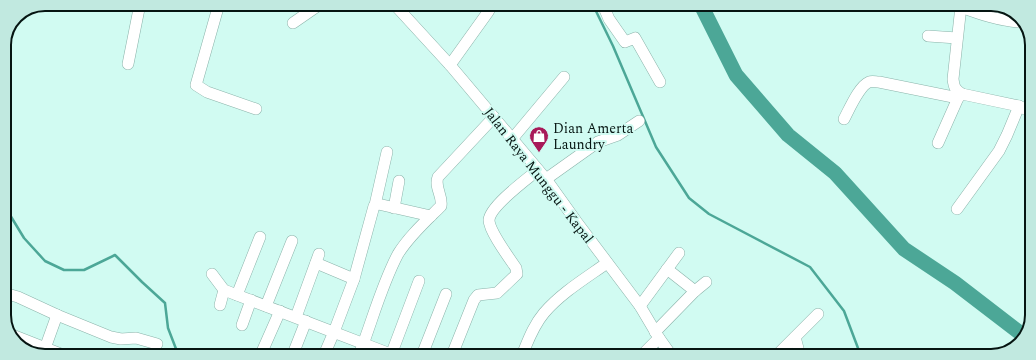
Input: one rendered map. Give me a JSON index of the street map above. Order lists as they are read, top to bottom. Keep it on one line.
{"streets":{"street":["Jalan Raya Munggu - Kapal"]},"places":{"shop":["Dian Amerta Laundry"]}}
